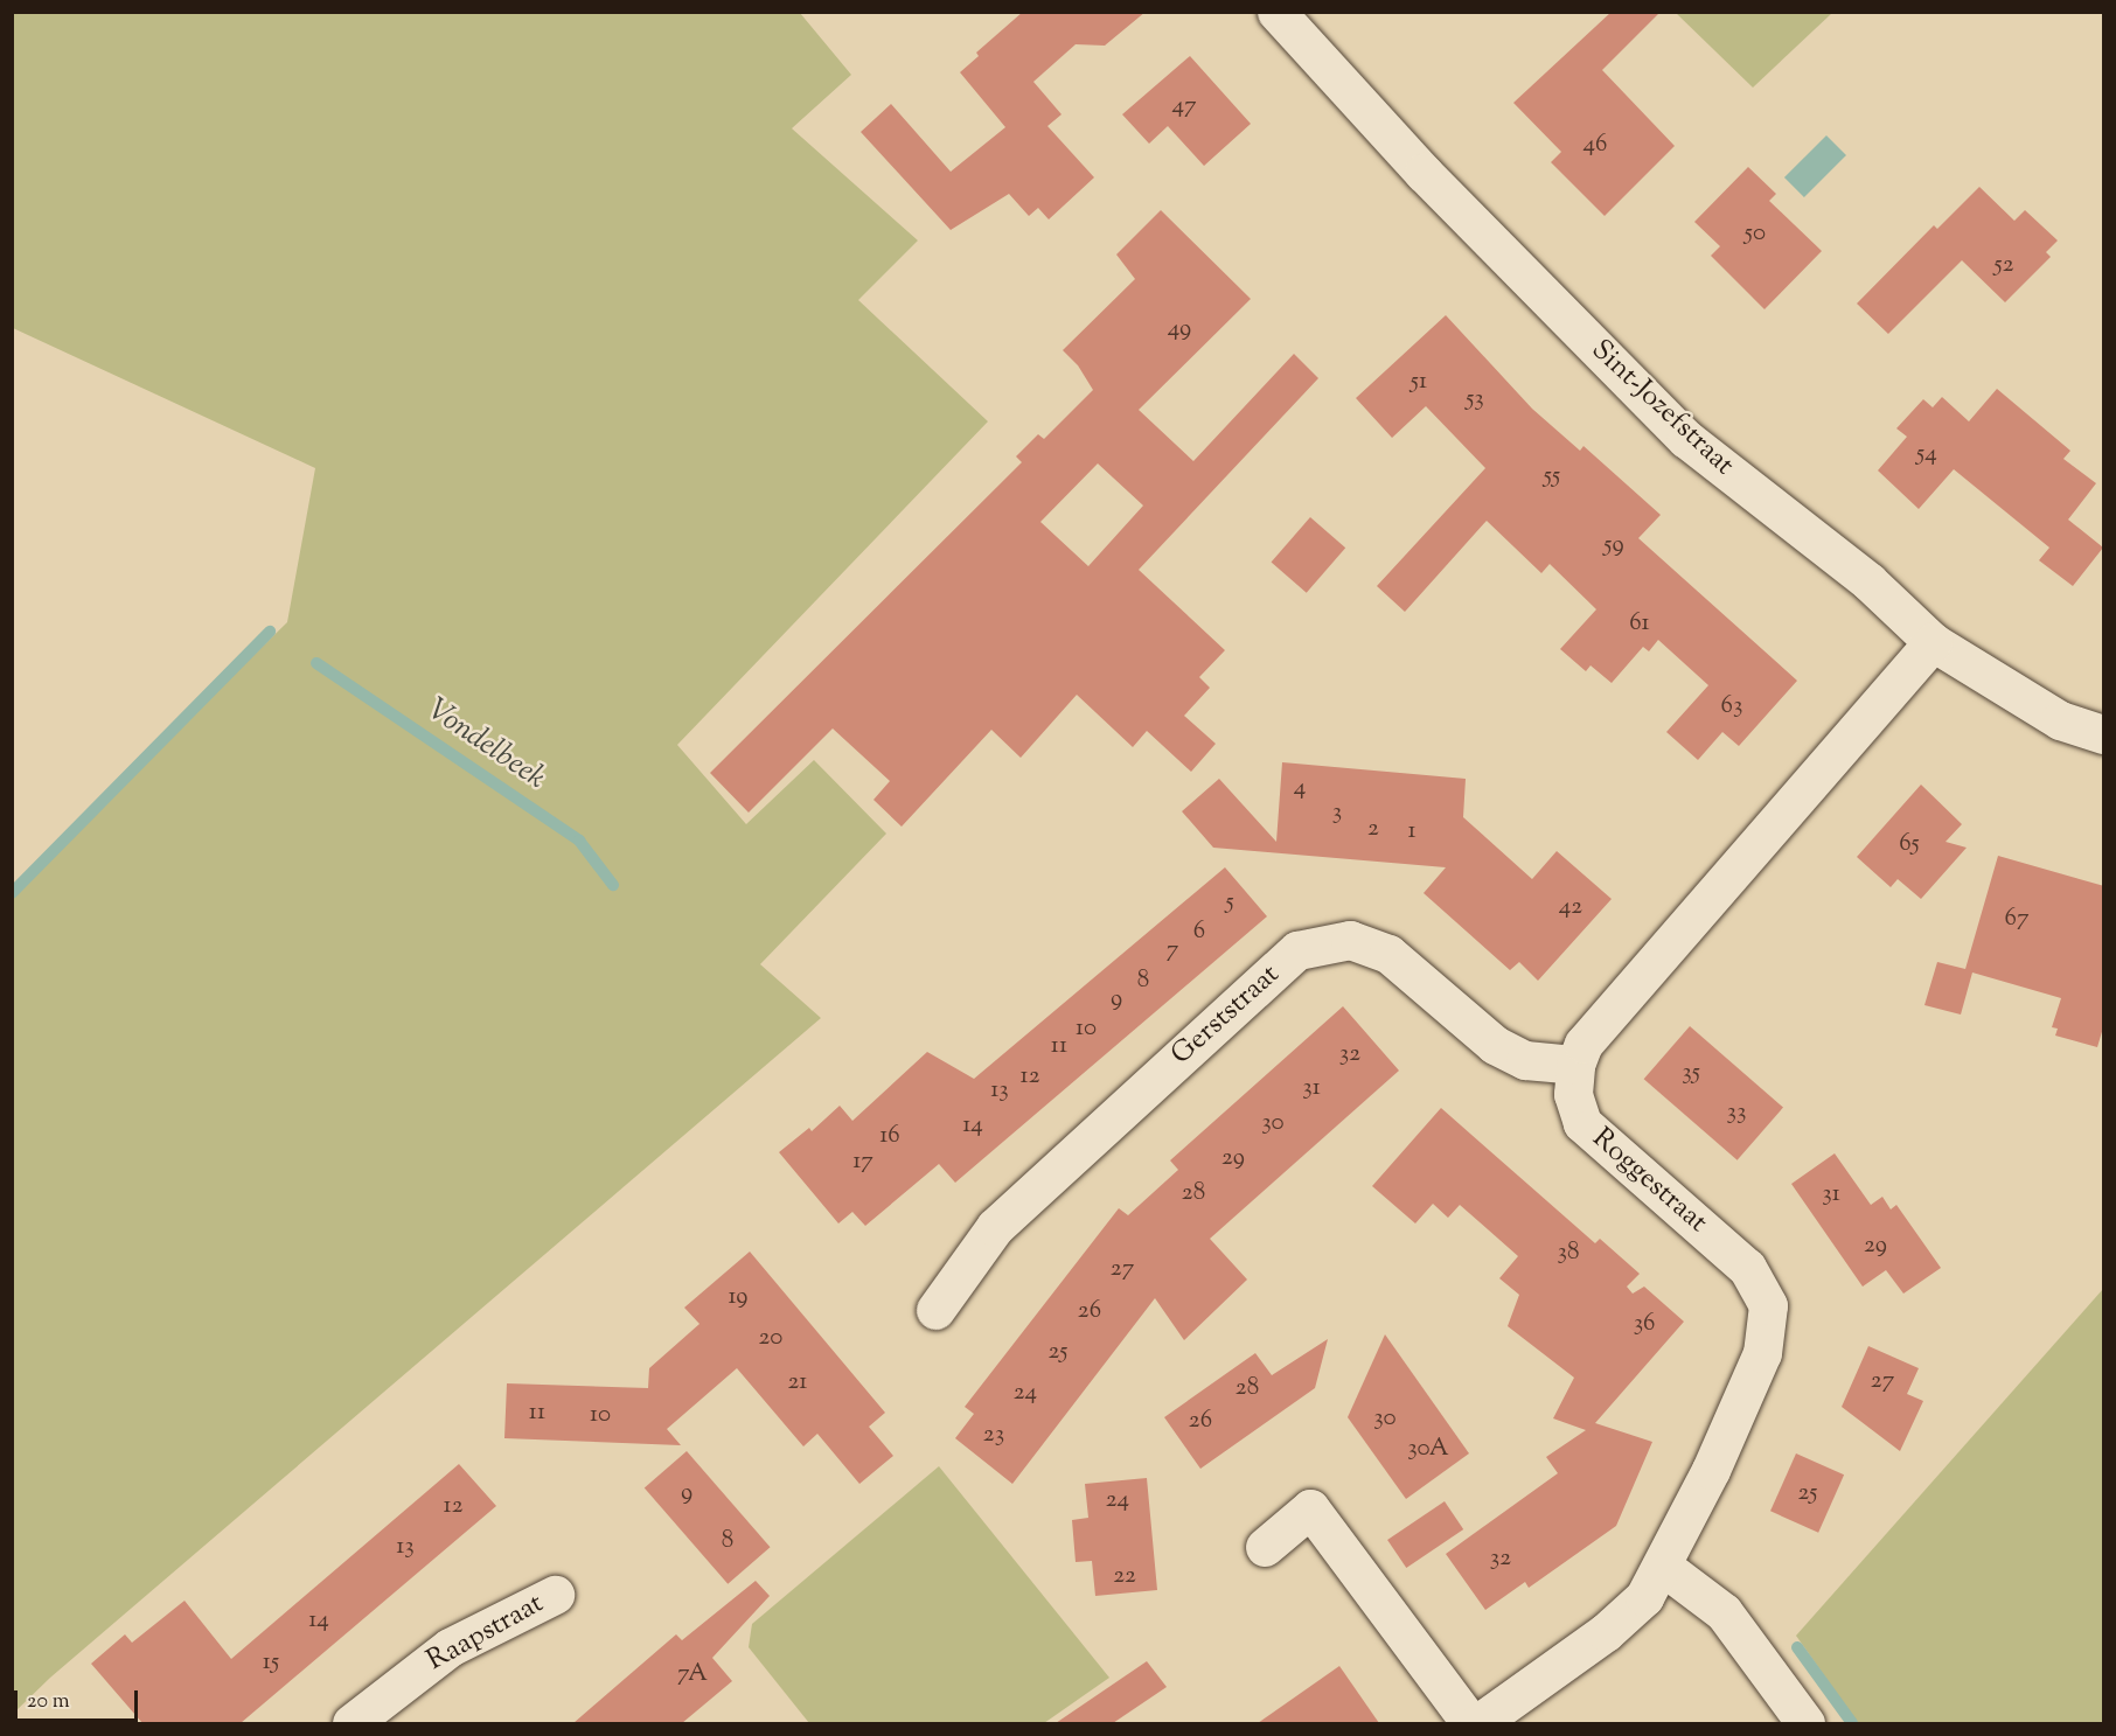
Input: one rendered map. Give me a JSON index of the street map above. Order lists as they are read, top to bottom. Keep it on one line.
{"streets":{"street":["Sint-Jozefstraat","Gerststraat","Roggestraat","Raapstraat"]},"crossings":[["Sint-Jozefstraat","Roggestraat"],["Gerststraat","Roggestraat"]],"water":["Vondelbeek"],"house_numbers":["47","46","50","52","49","51","53","54","55","59","61","63","4","3","2","1","65","5","42","67","6","7","8","9","10","11","32","35","12","31","13","33","30","14","16","29","17","28","31","29","38","27","19","26","36","20","25","27","21","28","24","11","10","30","26","23","30A","9","25","24","12","8","13","32","22","14","15","7A"],"scale_bar":"20 m"}
